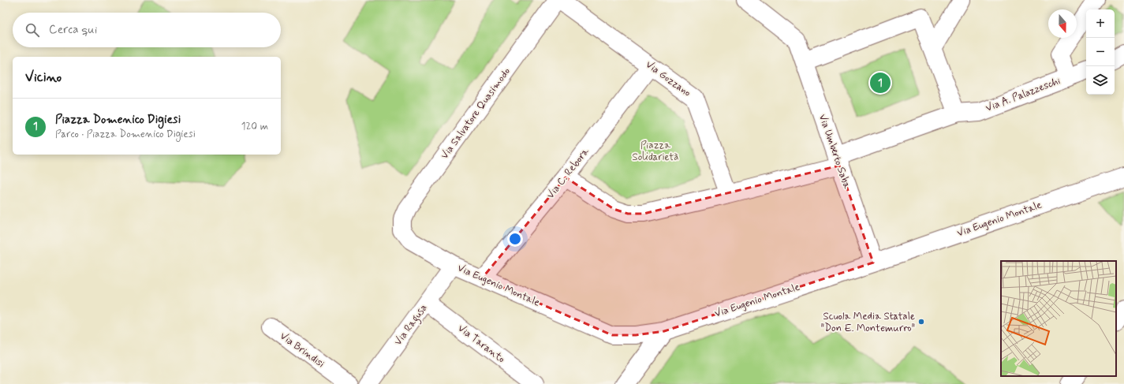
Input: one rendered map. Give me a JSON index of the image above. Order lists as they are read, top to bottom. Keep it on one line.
{"streets":{"street":["Via Gozzano","Via A. Palazzeschi","Via Salvatore Quasimodo","Via Umberto Saba","Via C. Rebora","Via Eugenio Montale","Via Ragusa","Via Taranto","Via Brindisi"]},"crossings":[["Via Gozzano","Via Salvatore Quasimodo"],["Via Gozzano","Via C. Rebora"],["Via A. Palazzeschi","Via Umberto Saba"],["Via Salvatore Quasimodo","Via Eugenio Montale"],["Via Umberto Saba","Via Eugenio Montale"],["Via C. Rebora","Via Eugenio Montale"],["Via Eugenio Montale","Via Ragusa"],["Via Ragusa","Via Taranto"]],"parks":["Piazza Solidarietà"],"places":["Scuola Media Statale \"Don E. Montemurro\""],"north":"bottom","page":{"map_buttons":["+","−"],"search":"Cerca qui","heading":"Vicino","pins":"1","list":[{"mark":"1","name":"Piazza Domenico Digiesi","note":"Parco · Piazza Domenico Digiesi","value":"120 m"}]}}
